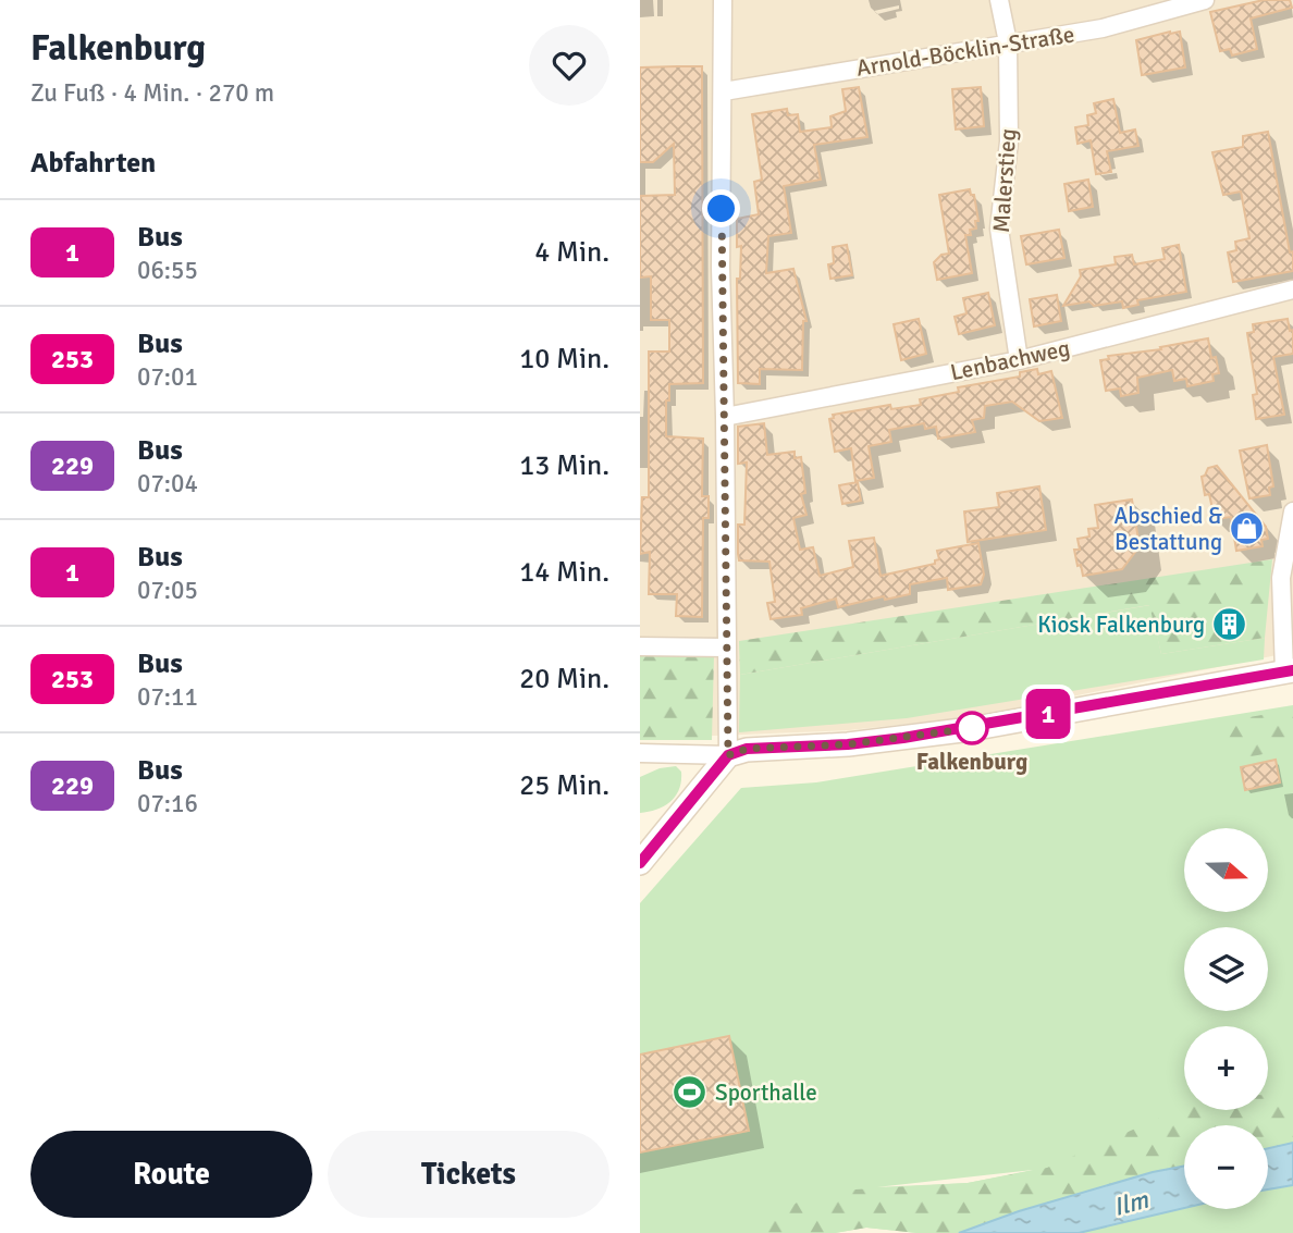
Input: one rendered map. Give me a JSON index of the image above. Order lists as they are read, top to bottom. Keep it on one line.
{"streets":{"street":["Arnold-Böcklin-Straße","Malerstieg","Lenbachweg"]},"crossings":[["Arnold-Böcklin-Straße","Malerstieg"],["Malerstieg","Lenbachweg"]],"water":["Ilm"],"places":{"shop":["Abschied & Bestattung"],"building":["Kiosk Falkenburg"],"other":["Falkenburg"],"sports":["Sporthalle"]},"lines":["bus line 1"],"north":"right","page":{"heading":[["Falkenburg","Zu Fuß · 4 Min. · 270 m"],"Abfahrten"],"on_map":"1","list":[{"mark":"1","name":"Bus","note":"06:55","value":"4 Min."},{"mark":"253","name":"Bus","note":"07:01","value":"10 Min."},{"mark":"229","name":"Bus","note":"07:04","value":"13 Min."},{"mark":"1","name":"Bus","note":"07:05","value":"14 Min."},{"mark":"253","name":"Bus","note":"07:11","value":"20 Min."},{"mark":"229","name":"Bus","note":"07:16","value":"25 Min."}],"map_buttons":["+","−"],"buttons":["Route","Tickets"]}}
